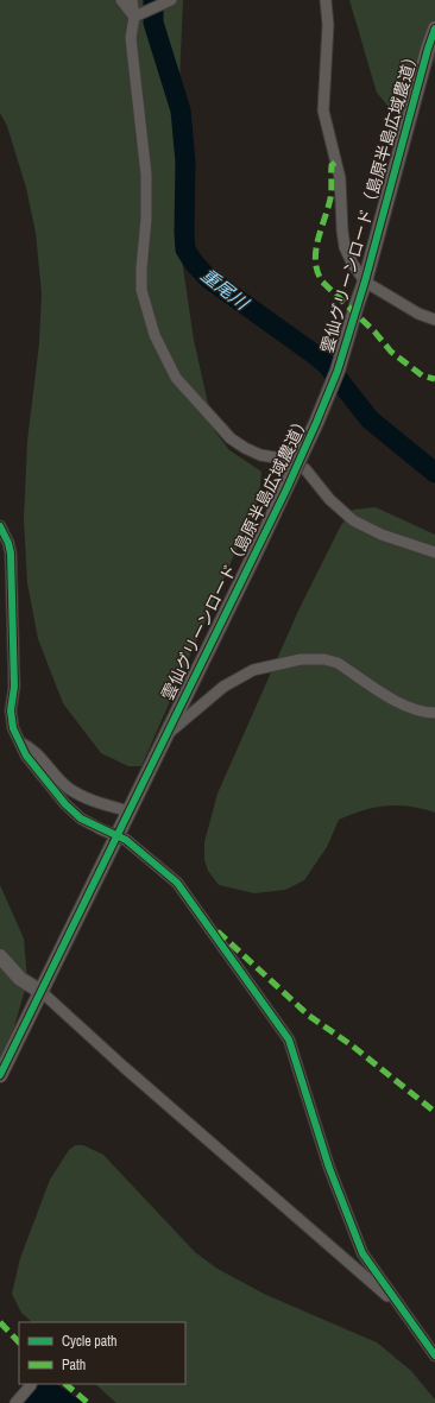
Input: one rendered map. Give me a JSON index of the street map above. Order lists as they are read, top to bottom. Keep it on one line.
{"streets":{"street":["雲仙グリーンロード（島原半島広域農道）"]},"water":["重尾川"],"legend":["Cycle path","Path"]}
